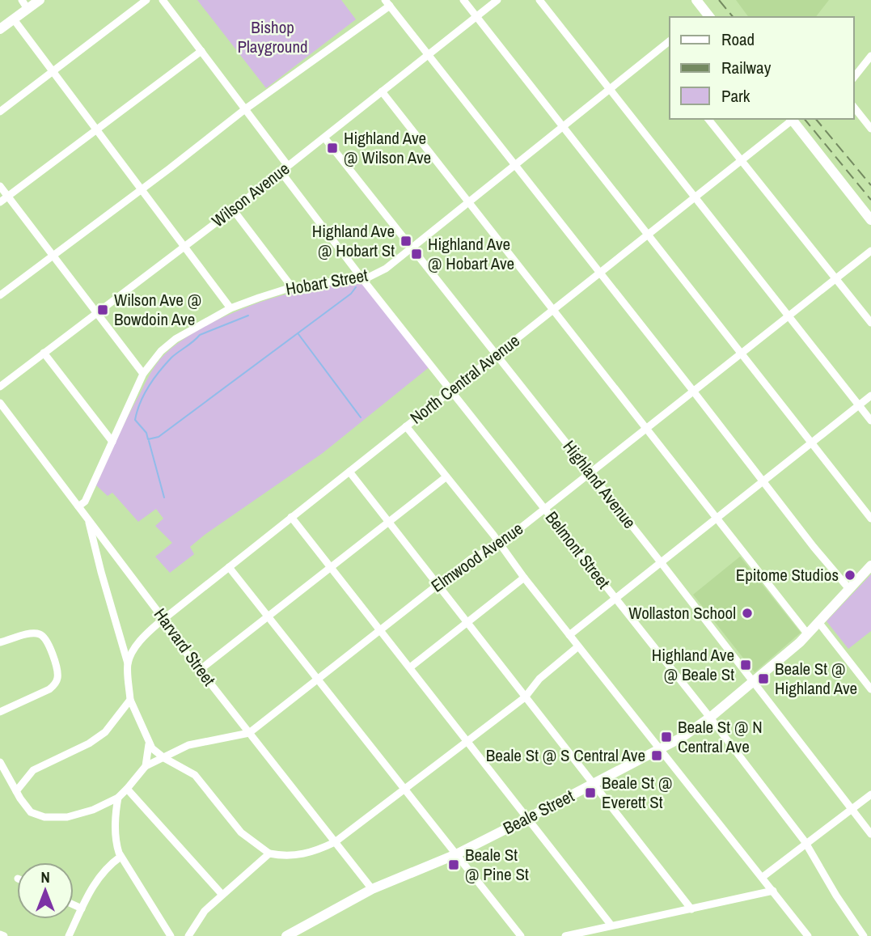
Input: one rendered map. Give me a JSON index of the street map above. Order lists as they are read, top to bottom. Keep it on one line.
{"streets":{"main road":["Beale Street"],"street":["Wilson Avenue","Hobart Street","North Central Avenue","Highland Avenue","Belmont Street","Elmwood Avenue","Harvard Street"]},"crossings":[["Wilson Avenue","Highland Avenue"],["Wilson Avenue","Belmont Street"],["Hobart Street","Highland Avenue"],["Hobart Street","Belmont Street"],["Hobart Street","Harvard Street"],["North Central Avenue","Highland Avenue"],["North Central Avenue","Belmont Street"],["North Central Avenue","Elmwood Avenue"],["North Central Avenue","Beale Street"],["Highland Avenue","Elmwood Avenue"],["Highland Avenue","Beale Street"],["Belmont Street","Elmwood Avenue"],["Belmont Street","Beale Street"],["Elmwood Avenue","Harvard Street"],["Harvard Street","Beale Street"]],"parks":["Bishop Playground"],"places":{"transit":["Highland Ave @ Wilson Ave","Highland Ave @ Hobart St","Highland Ave @ Hobart Ave","Wilson Ave @ Bowdoin Ave","Highland Ave @ Beale St","Beale St @ Highland Ave","Beale St @ N Central Ave","Beale St @ S Central Ave","Beale St @ Everett St","Beale St @ Pine St"],"other":["Epitome Studios","Wollaston School"]},"legend":["Road","Railway","Park"],"north":"top"}
